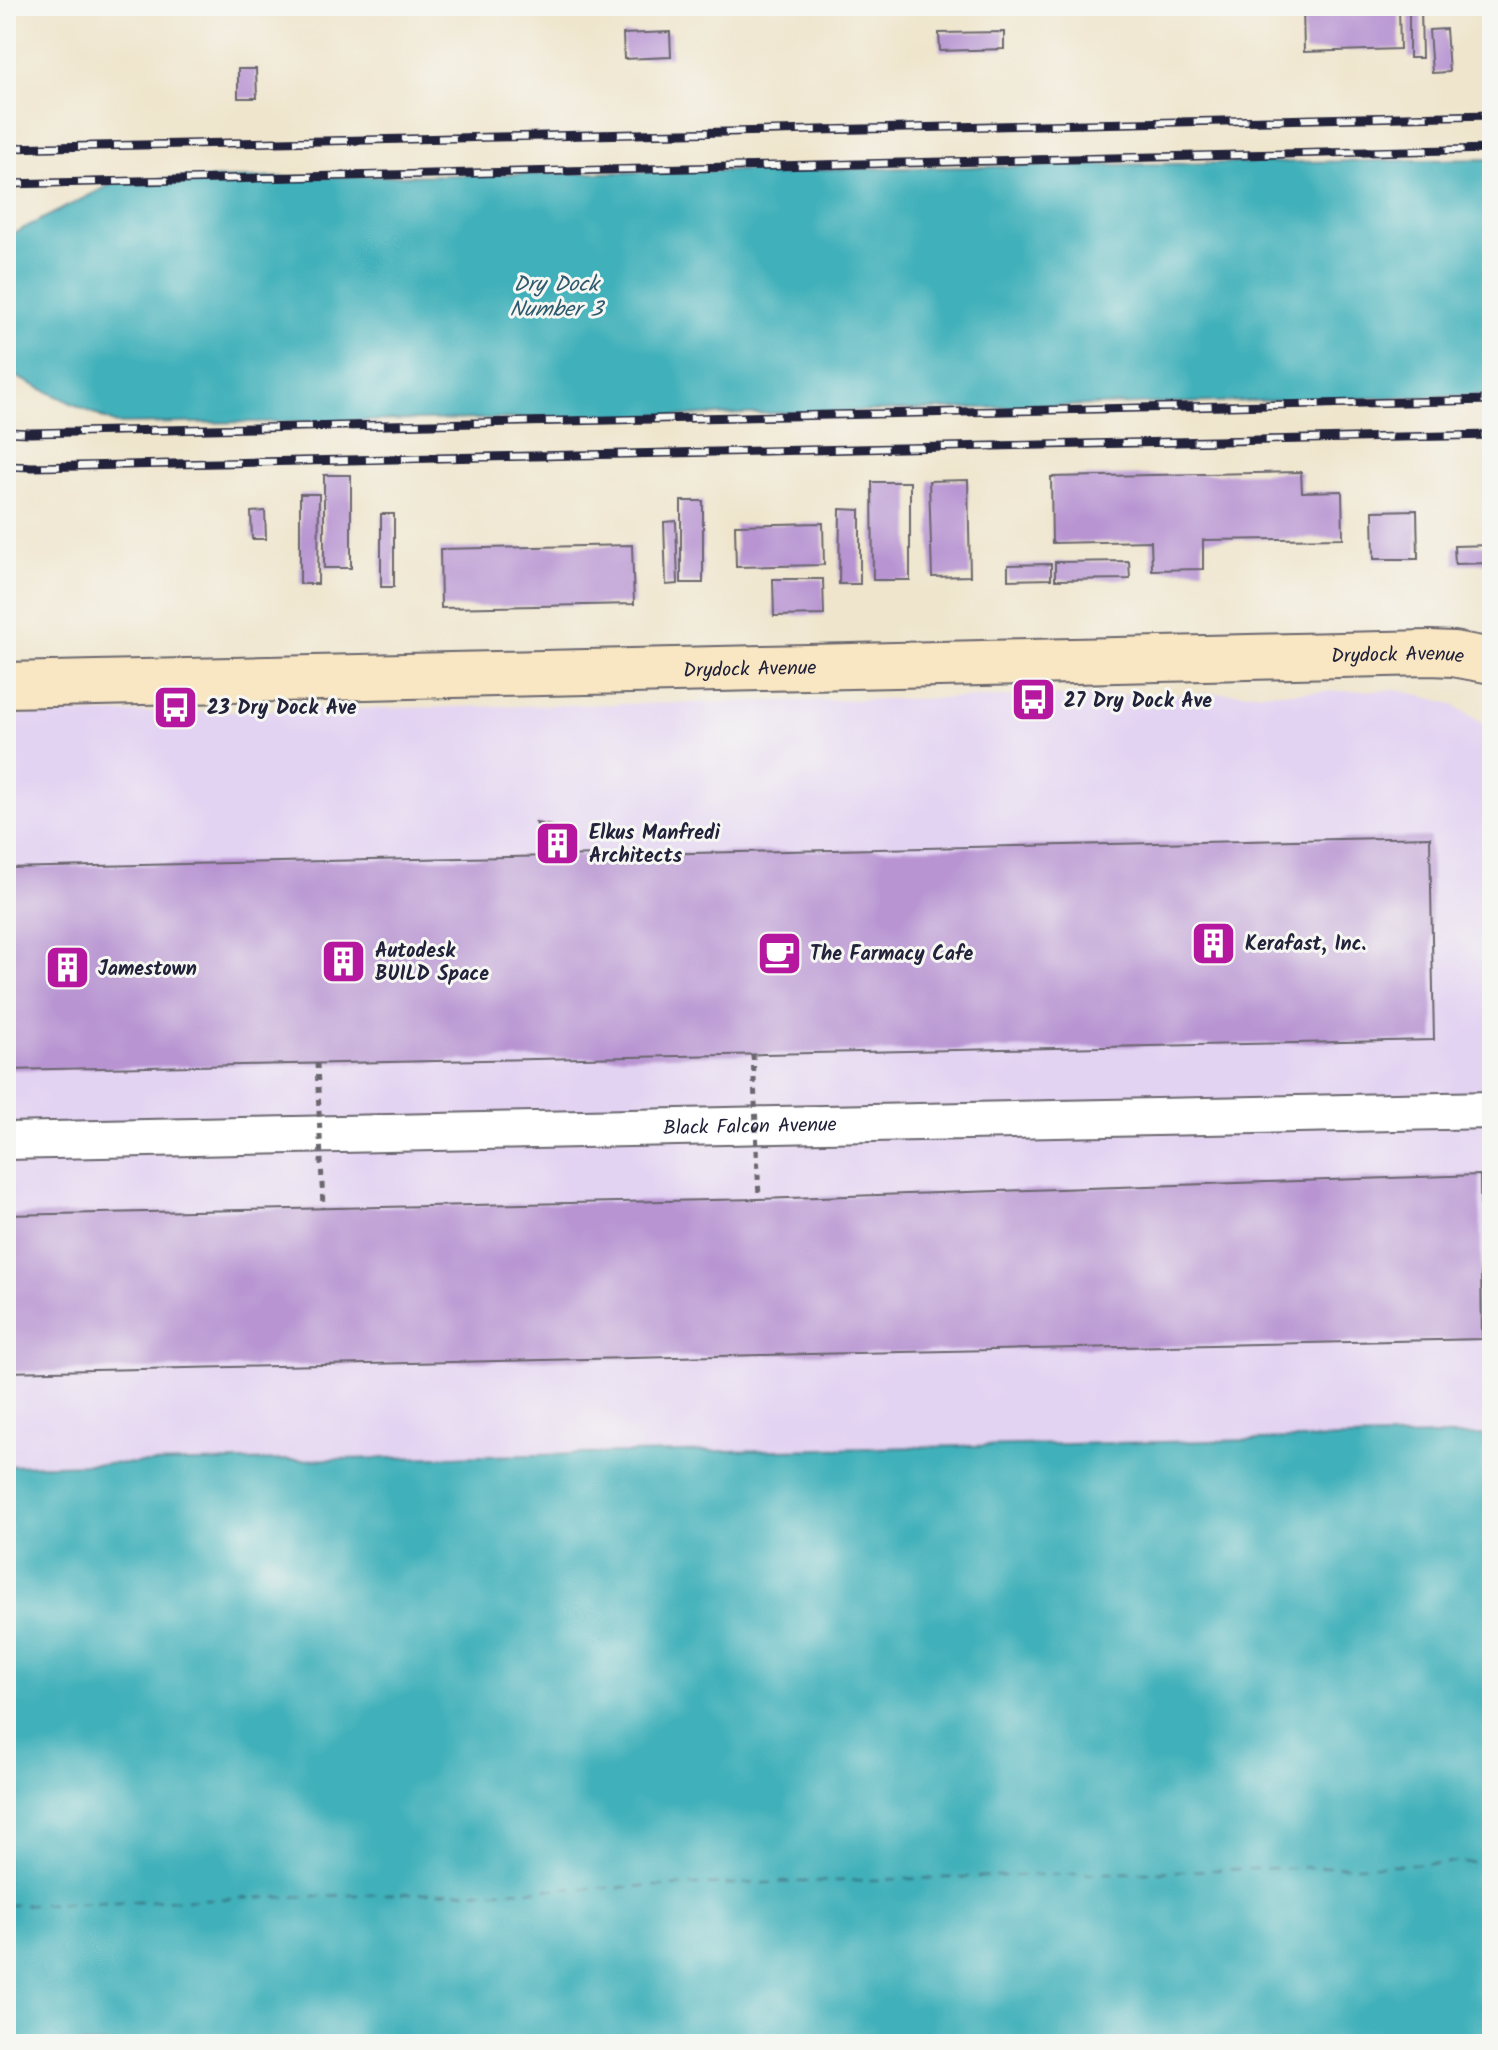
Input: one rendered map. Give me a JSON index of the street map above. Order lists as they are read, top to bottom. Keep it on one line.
{"streets":{"street":["Drydock Avenue","Black Falcon Avenue"]},"water":["Dry Dock Number 3"],"places":{"bus stop":["27 Dry Dock Ave","23 Dry Dock Ave"],"building":["Elkus Manfredi Architects","Kerafast, Inc.","Autodesk BUILD Space","Jamestown"],"cafe":["The Farmacy Cafe"]}}
